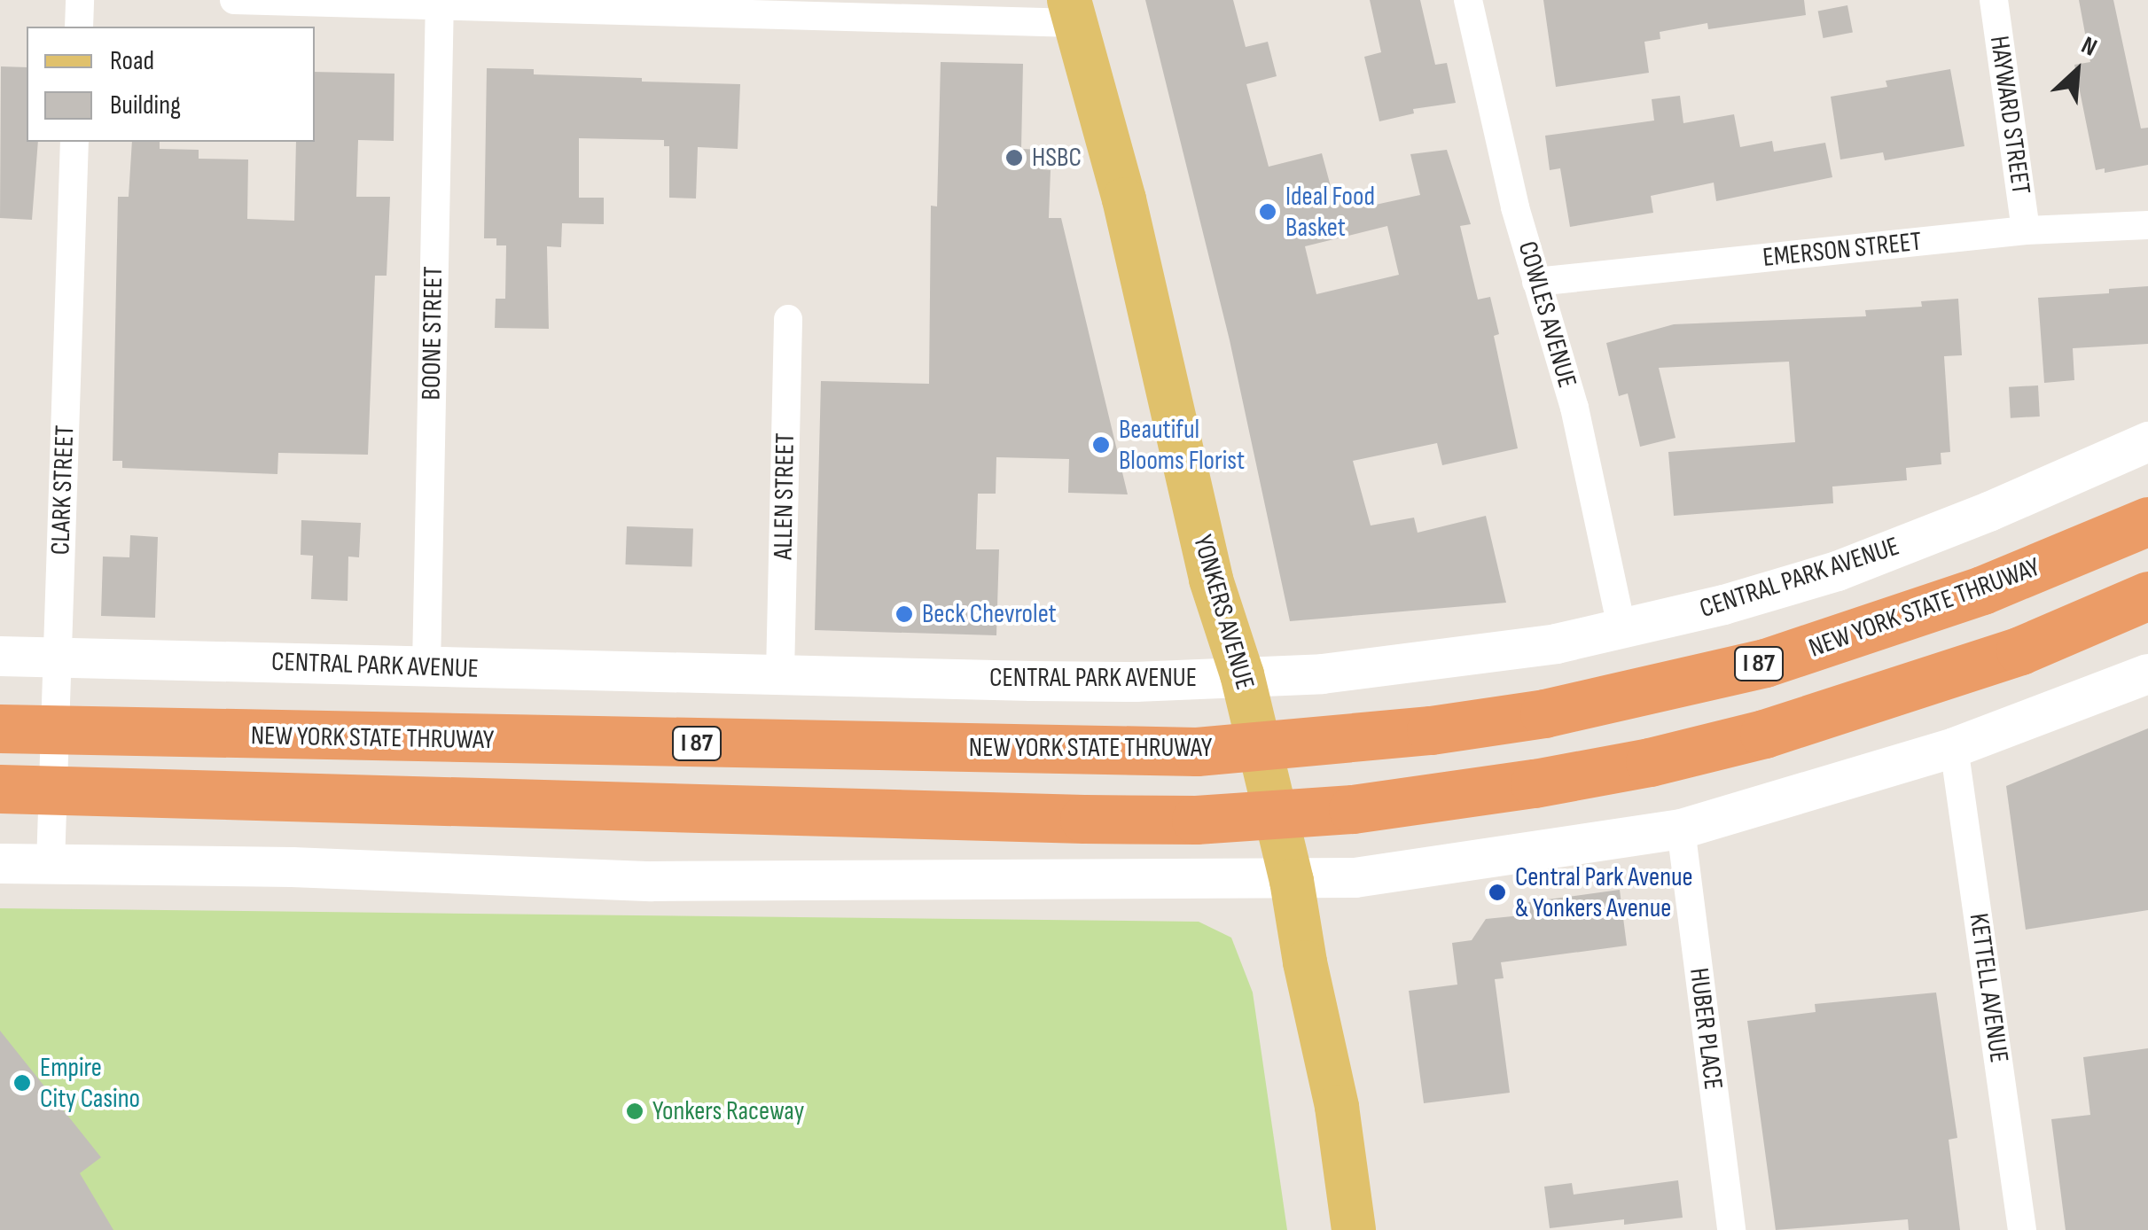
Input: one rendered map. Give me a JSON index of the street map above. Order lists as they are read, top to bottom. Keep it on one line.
{"streets":{"highway":["NEW YORK STATE THRUWAY","I 87"],"main road":["CENTRAL PARK AVENUE","YONKERS AVENUE"],"street":["HAYWARD STREET","EMERSON STREET","COWLES AVENUE","BOONE STREET","CLARK STREET","ALLEN STREET","KETTELL AVENUE","HUBER PLACE"]},"crossings":[["HAYWARD STREET","EMERSON STREET"],["EMERSON STREET","COWLES AVENUE"],["COWLES AVENUE","CENTRAL PARK AVENUE"],["BOONE STREET","CENTRAL PARK AVENUE"],["CLARK STREET","CENTRAL PARK AVENUE"],["ALLEN STREET","CENTRAL PARK AVENUE"],["CENTRAL PARK AVENUE","YONKERS AVENUE"]],"places":["HSBC","Ideal Food Basket","Beautiful Blooms Florist","Beck Chevrolet","Central Park Avenue & Yonkers Avenue","Empire City Casino","Yonkers Raceway"],"legend":["Road","Building"],"north":"top right"}
